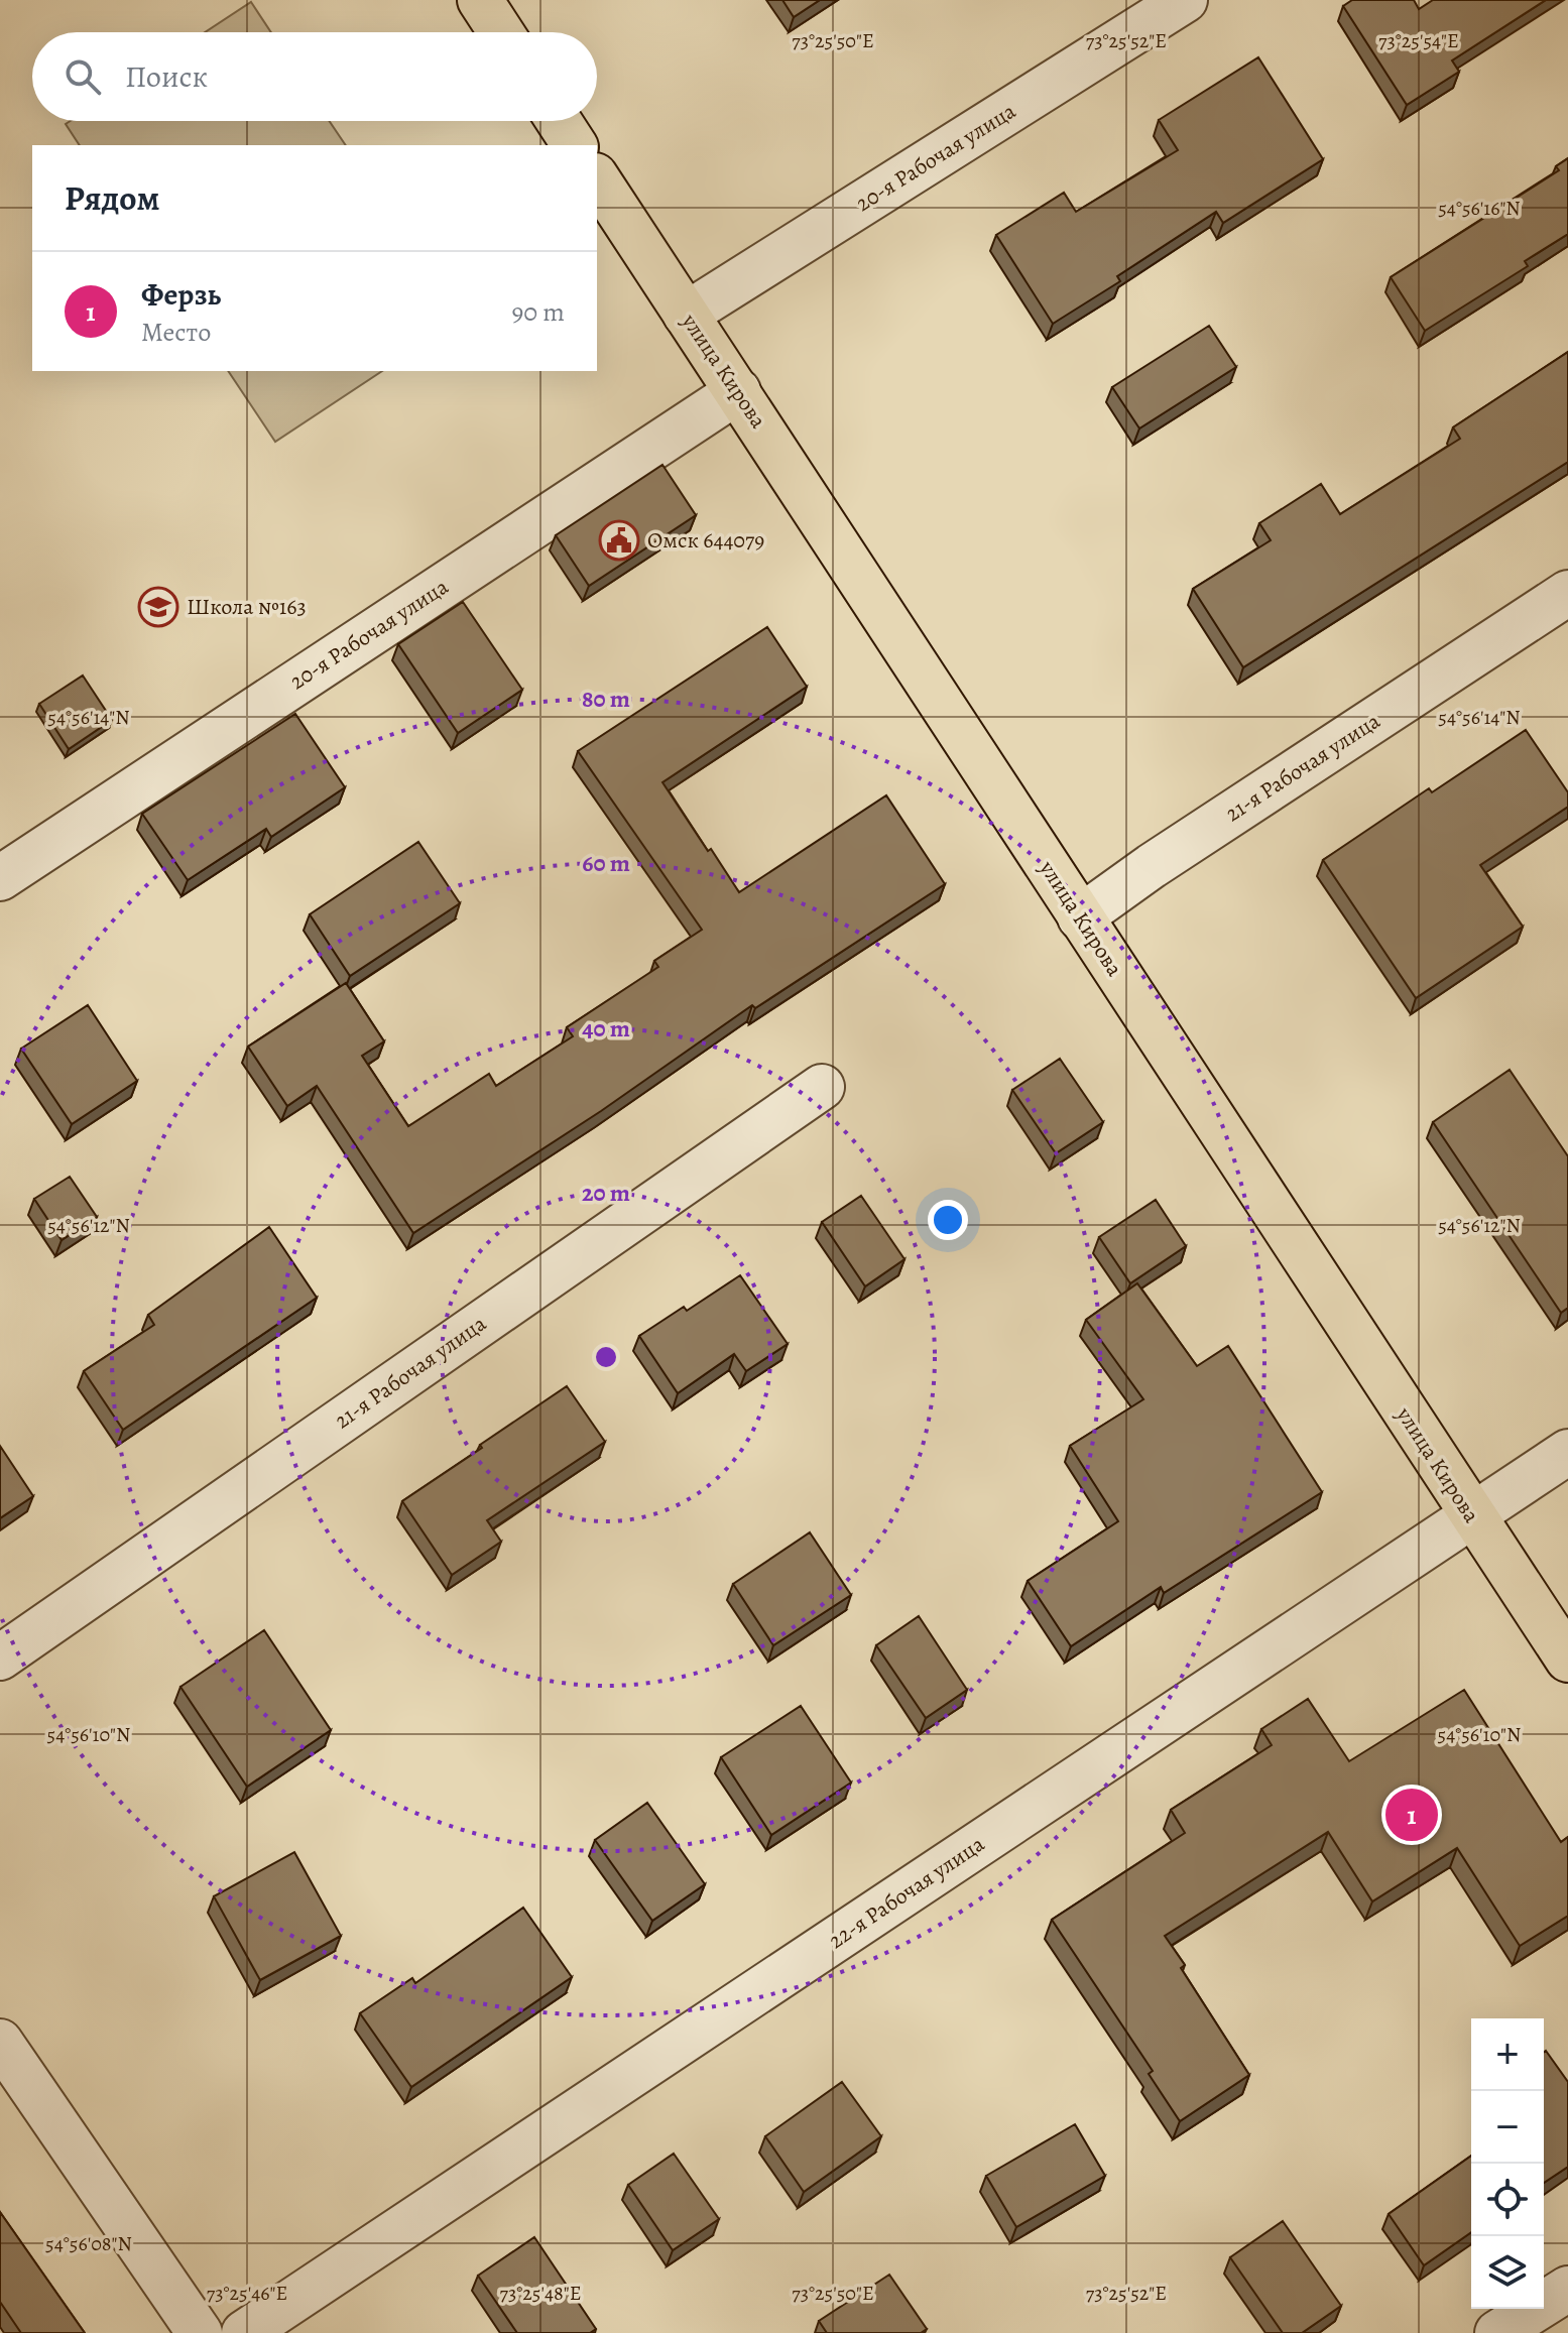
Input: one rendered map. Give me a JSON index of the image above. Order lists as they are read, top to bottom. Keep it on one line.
{"streets":{"main road":["улица Кирова"],"street":["20-я Рабочая улица","21-я Рабочая улица","22-я Рабочая улица"]},"crossings":[["20-я Рабочая улица","улица Кирова"],["улица Кирова","21-я Рабочая улица"],["улица Кирова","22-я Рабочая улица"]],"places":{"public building":["Омск 644079"],"school or university":["Школа №163"]},"page":{"search":"Поиск","heading":"Рядом","list":[{"mark":"1","name":"Ферзь","note":"Место","value":"90 m"}],"pins":"1","map_buttons":["+","−"]},"coordinates":["73°25'50\"E","73°25'52\"E","73°25'54\"E","54°56'16\"N","54°56'14\"N","54°56'12\"N","54°56'10\"N","54°56'08\"N","73°25'46\"E","73°25'48\"E"],"rings":["80 m","60 m","40 m","20 m"]}
